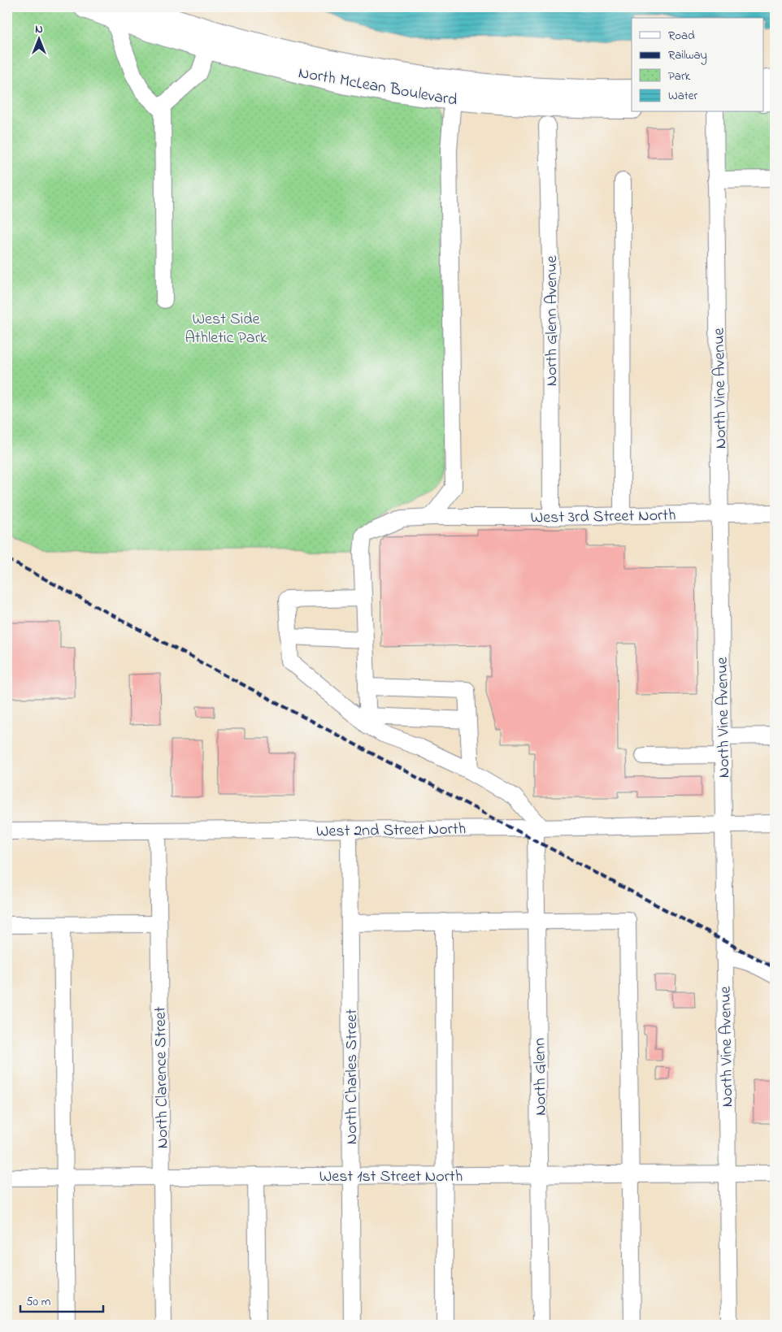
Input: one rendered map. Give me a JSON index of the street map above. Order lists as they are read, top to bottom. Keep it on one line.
{"streets":{"main road":["North McLean Boulevard"],"street":["North Glenn Avenue","North Vine Avenue","West 3rd Street North","West 2nd Street North","North Charles Street","North Glenn","North Clarence Street","West 1st Street North"]},"crossings":[["North Glenn Avenue","West 3rd Street North"],["North Vine Avenue","West 3rd Street North"],["North Vine Avenue","West 2nd Street North"],["North Vine Avenue","West 1st Street North"],["West 2nd Street North","North Charles Street"],["West 2nd Street North","North Glenn"],["West 2nd Street North","North Clarence Street"],["North Charles Street","West 1st Street North"],["North Glenn","West 1st Street North"],["North Clarence Street","West 1st Street North"]],"parks":["West Side Athletic Park"],"legend":["Road","Railway","Park","Water"],"scale_bar":"50 m","north":"top"}
